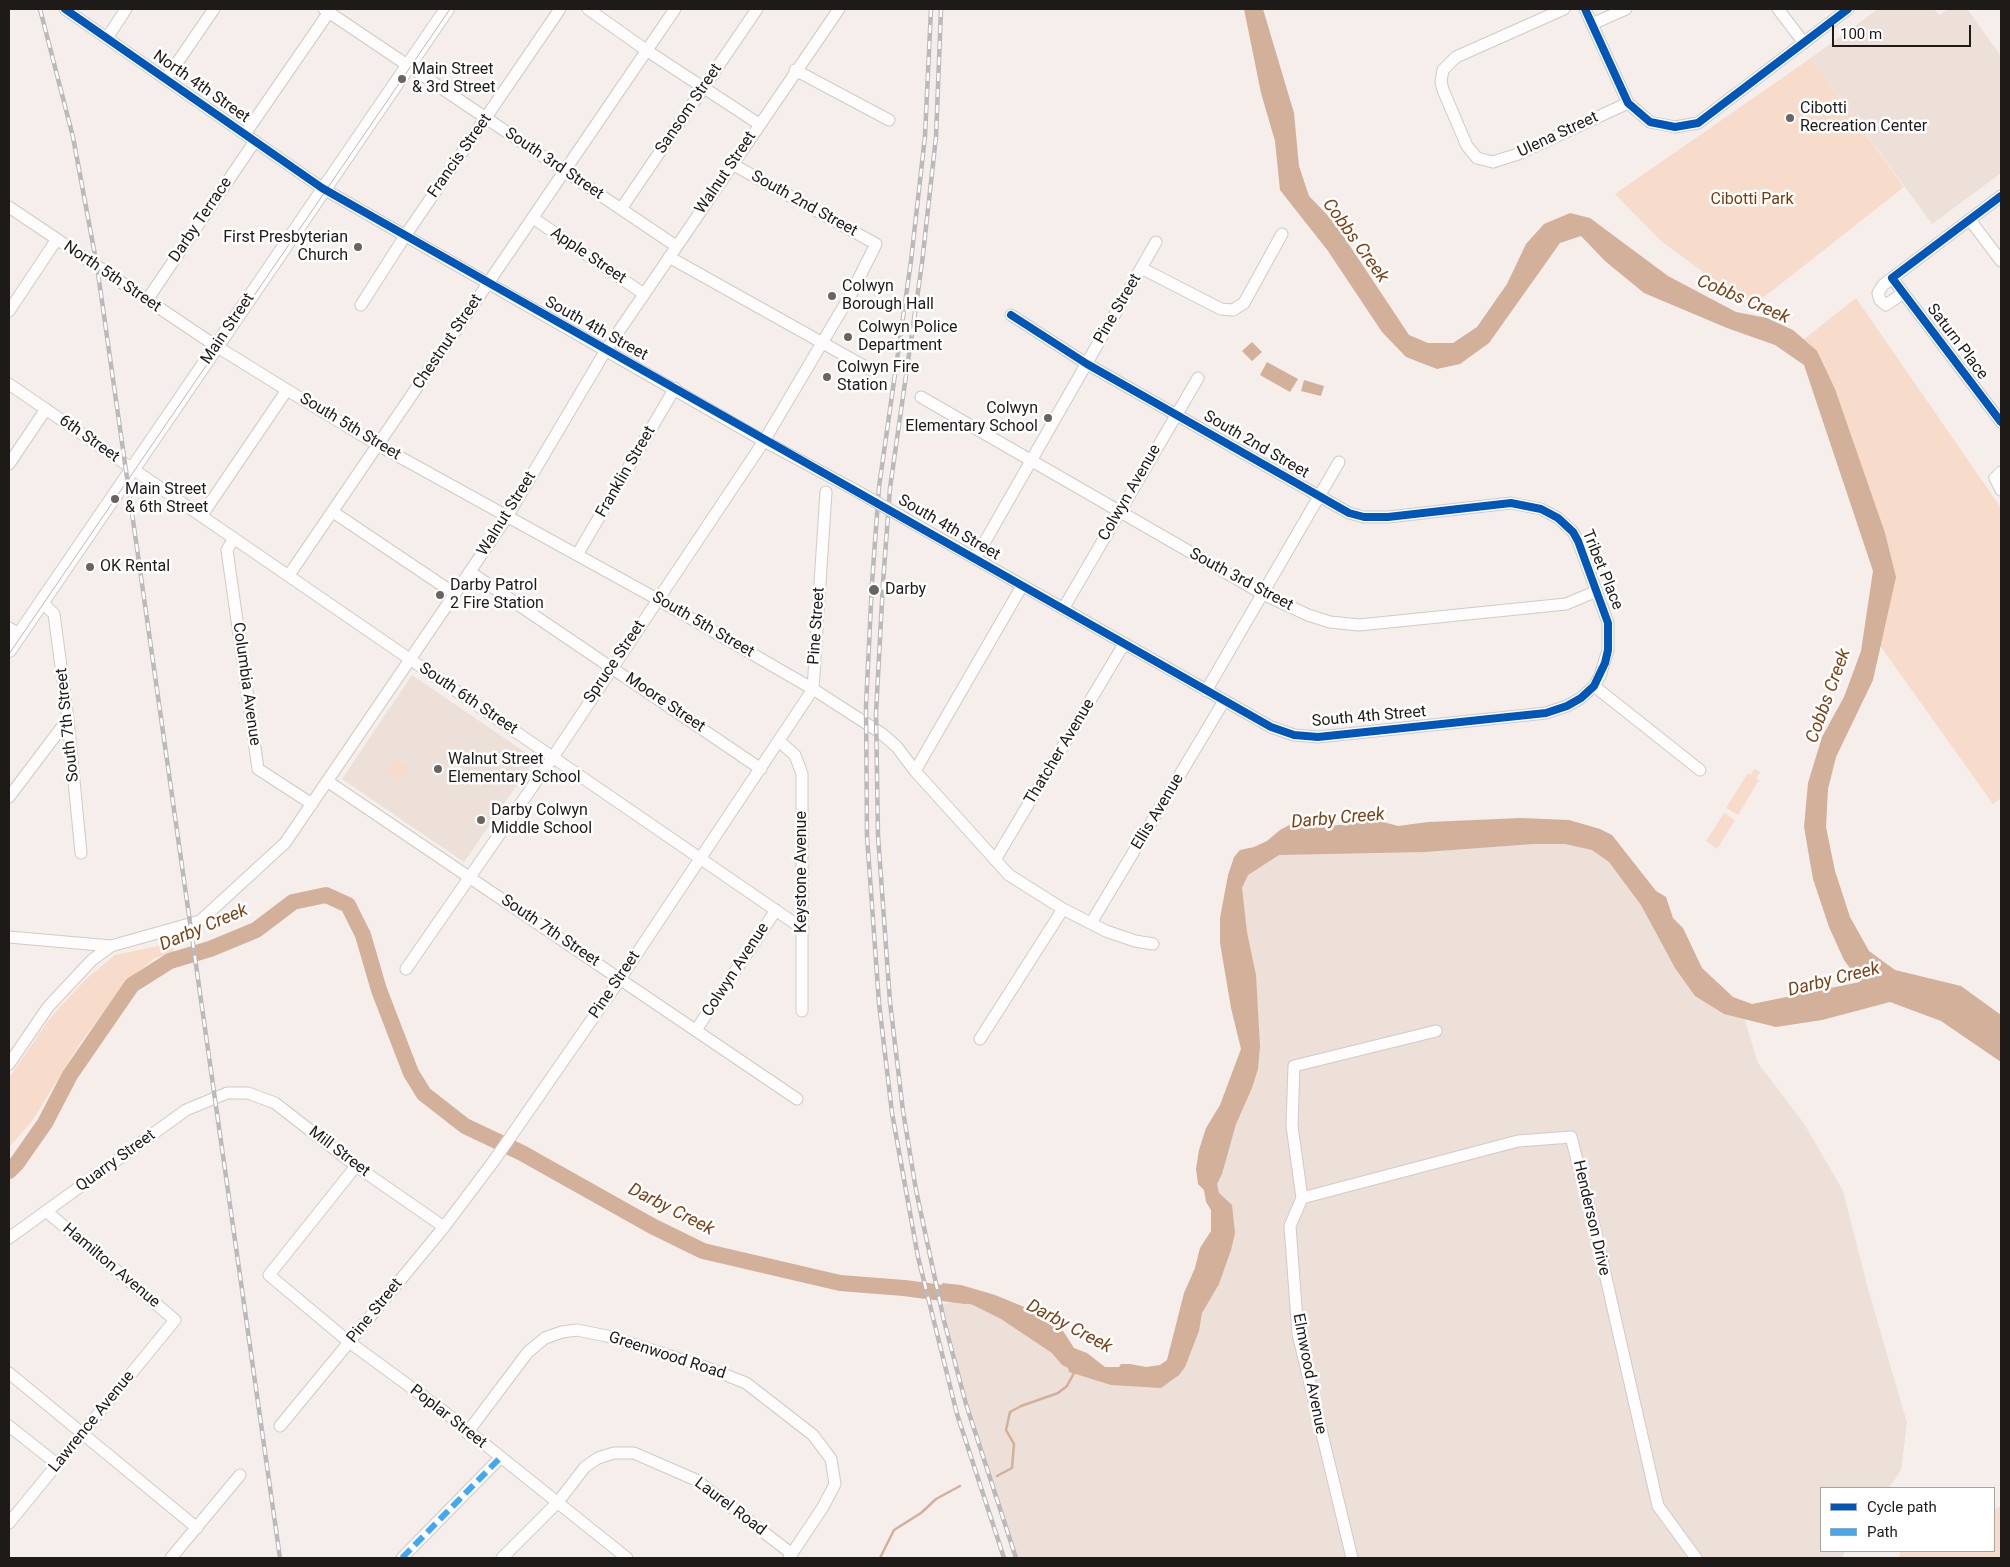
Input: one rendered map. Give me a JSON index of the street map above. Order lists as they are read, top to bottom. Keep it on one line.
{"streets":{"main road":["Main Street"],"street":["North 4th Street","Sansom Street","Ulena Street","Francis Street","South 3rd Street","Walnut Street","South 2nd Street","Darby Terrace","Apple Street","North 5th Street","Pine Street","South 4th Street","Chestnut Street","Saturn Place","South 5th Street","6th Street","Franklin Street","Colwyn Avenue","Tribet Place","Spruce Street","Columbia Avenue","South 6th Street","Moore Street","South 7th Street","Thatcher Avenue","Ellis Avenue","Keystone Avenue","Mill Street","Quarry Street","Henderson Drive","Hamilton Avenue","Greenwood Road","Elmwood Avenue","Poplar Street","Lawrence Avenue","Laurel Road"]},"crossings":[["North 4th Street","Darby Terrace"],["North 4th Street","Main Street"],["North 4th Street","South 4th Street"],["Sansom Street","South 3rd Street"],["Francis Street","South 3rd Street"],["Francis Street","South 4th Street"],["South 3rd Street","Walnut Street"],["South 3rd Street","Pine Street"],["South 3rd Street","Main Street"],["South 3rd Street","Chestnut Street"],["South 3rd Street","Colwyn Avenue"],["South 3rd Street","Tribet Place"],["Walnut Street","South 2nd Street"],["Walnut Street","Apple Street"],["Walnut Street","South 4th Street"],["Walnut Street","South 5th Street"],["Walnut Street","Columbia Avenue"],["Walnut Street","South 6th Street"],["Walnut Street","Moore Street"],["Walnut Street","South 7th Street"],["South 2nd Street","Pine Street"],["South 2nd Street","Colwyn Avenue"],["South 2nd Street","Tribet Place"],["South 2nd Street","Spruce Street"],["Darby Terrace","North 5th Street"],["Apple Street","Chestnut Street"],["North 5th Street","Main Street"],["North 5th Street","South 5th Street"],["Pine Street","South 4th Street"],["Pine Street","South 5th Street"],["Pine Street","South 6th Street"],["Pine Street","Moore Street"],["Pine Street","South 7th Street"],["Pine Street","Keystone Avenue"],["Pine Street","Mill Street"],["Pine Street","Poplar Street"],["Main Street","South 4th Street"],["Main Street","South 5th Street"],["Main Street","6th Street"],["Main Street","South 6th Street"],["Main Street","South 7th Street"],["South 4th Street","Chestnut Street"],["South 4th Street","Franklin Street"],["South 4th Street","Colwyn Avenue"],["South 4th Street","Tribet Place"],["South 4th Street","Spruce Street"],["South 4th Street","Thatcher Avenue"],["South 4th Street","Ellis Avenue"],["Chestnut Street","South 5th Street"],["Chestnut Street","South 6th Street"],["South 5th Street","Franklin Street"],["South 5th Street","Spruce Street"],["South 5th Street","Thatcher Avenue"],["South 5th Street","Ellis Avenue"],["6th Street","South 6th Street"],["Colwyn Avenue","South 6th Street"],["Colwyn Avenue","South 7th Street"],["Spruce Street","South 6th Street"],["Spruce Street","Moore Street"],["Spruce Street","South 7th Street"],["Columbia Avenue","South 6th Street"],["South 6th Street","Keystone Avenue"],["Mill Street","Quarry Street"],["Mill Street","Poplar Street"],["Quarry Street","Hamilton Avenue"],["Henderson Drive","Elmwood Avenue"],["Hamilton Avenue","Lawrence Avenue"],["Greenwood Road","Poplar Street"],["Greenwood Road","Laurel Road"],["Poplar Street","Laurel Road"]],"water":["Cobbs Creek","Darby Creek"],"parks":["Cibotti Park"],"places":["Main Street & 3rd Street","Cibotti Recreation Center","First Presbyterian Church","Colwyn Borough Hall","Colwyn Police Department","Colwyn Fire Station","Colwyn Elementary School","Main Street & 6th Street","OK Rental","Darby","Darby Patrol 2 Fire Station","Walnut Street Elementary School","Darby Colwyn Middle School"],"legend":["Cycle path","Path"],"scale_bar":"100 m"}
